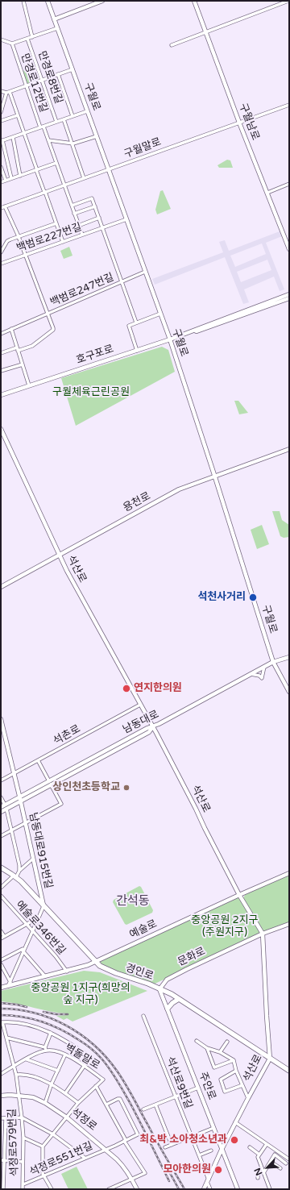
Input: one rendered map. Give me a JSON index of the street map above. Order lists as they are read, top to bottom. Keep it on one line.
{"streets":{"main road":["구월로","구월남로","호구포로","용천로","석산로","남동대로","남동대로915번길","예술로","문화로","경인로","주안로","석정로"],"street":["만경로8번길","만경로12번길","구월말로","백범로227번길","백범로247번길","석촌로","예술로346번길","벽돌말로","석산로9번길","석정로579번길","석정로551번길"]},"crossings":[["만경로12번길","구월말로"],["만경로12번길","백범로227번길"],["구월로","구월말로"],["구월로","백범로227번길"],["구월로","백범로247번길"],["구월로","호구포로"],["구월로","용천로"],["구월로","남동대로"],["구월남로","구월말로"],["구월말로","백범로247번길"],["백범로227번길","백범로247번길"],["용천로","석산로"],["석산로","남동대로"],["석산로","석촌로"],["석산로","예술로"],["석산로","문화로"],["석산로","경인로"],["석산로","석산로9번길"],["석산로","주안로"],["석촌로","남동대로915번길"],["남동대로915번길","경인로"],["예술로346번길","예술로"],["예술로","경인로"],["문화로","경인로"],["문화로","주안로"],["경인로","주안로"],["벽돌말로","석정로579번길"],["석정로","석정로579번길"],["석정로","석정로551번길"],["석정로579번길","석정로551번길"]],"districts":["간석동"],"parks":["구월체육근린공원","중앙공원 2지구 (주원지구)","중앙공원 1지구(희망의 숲 지구)"],"places":["석천사거리","연지한의원","상인천초등학교","최&박 소아청소년과","모아한의원"],"north":"bottom left"}
